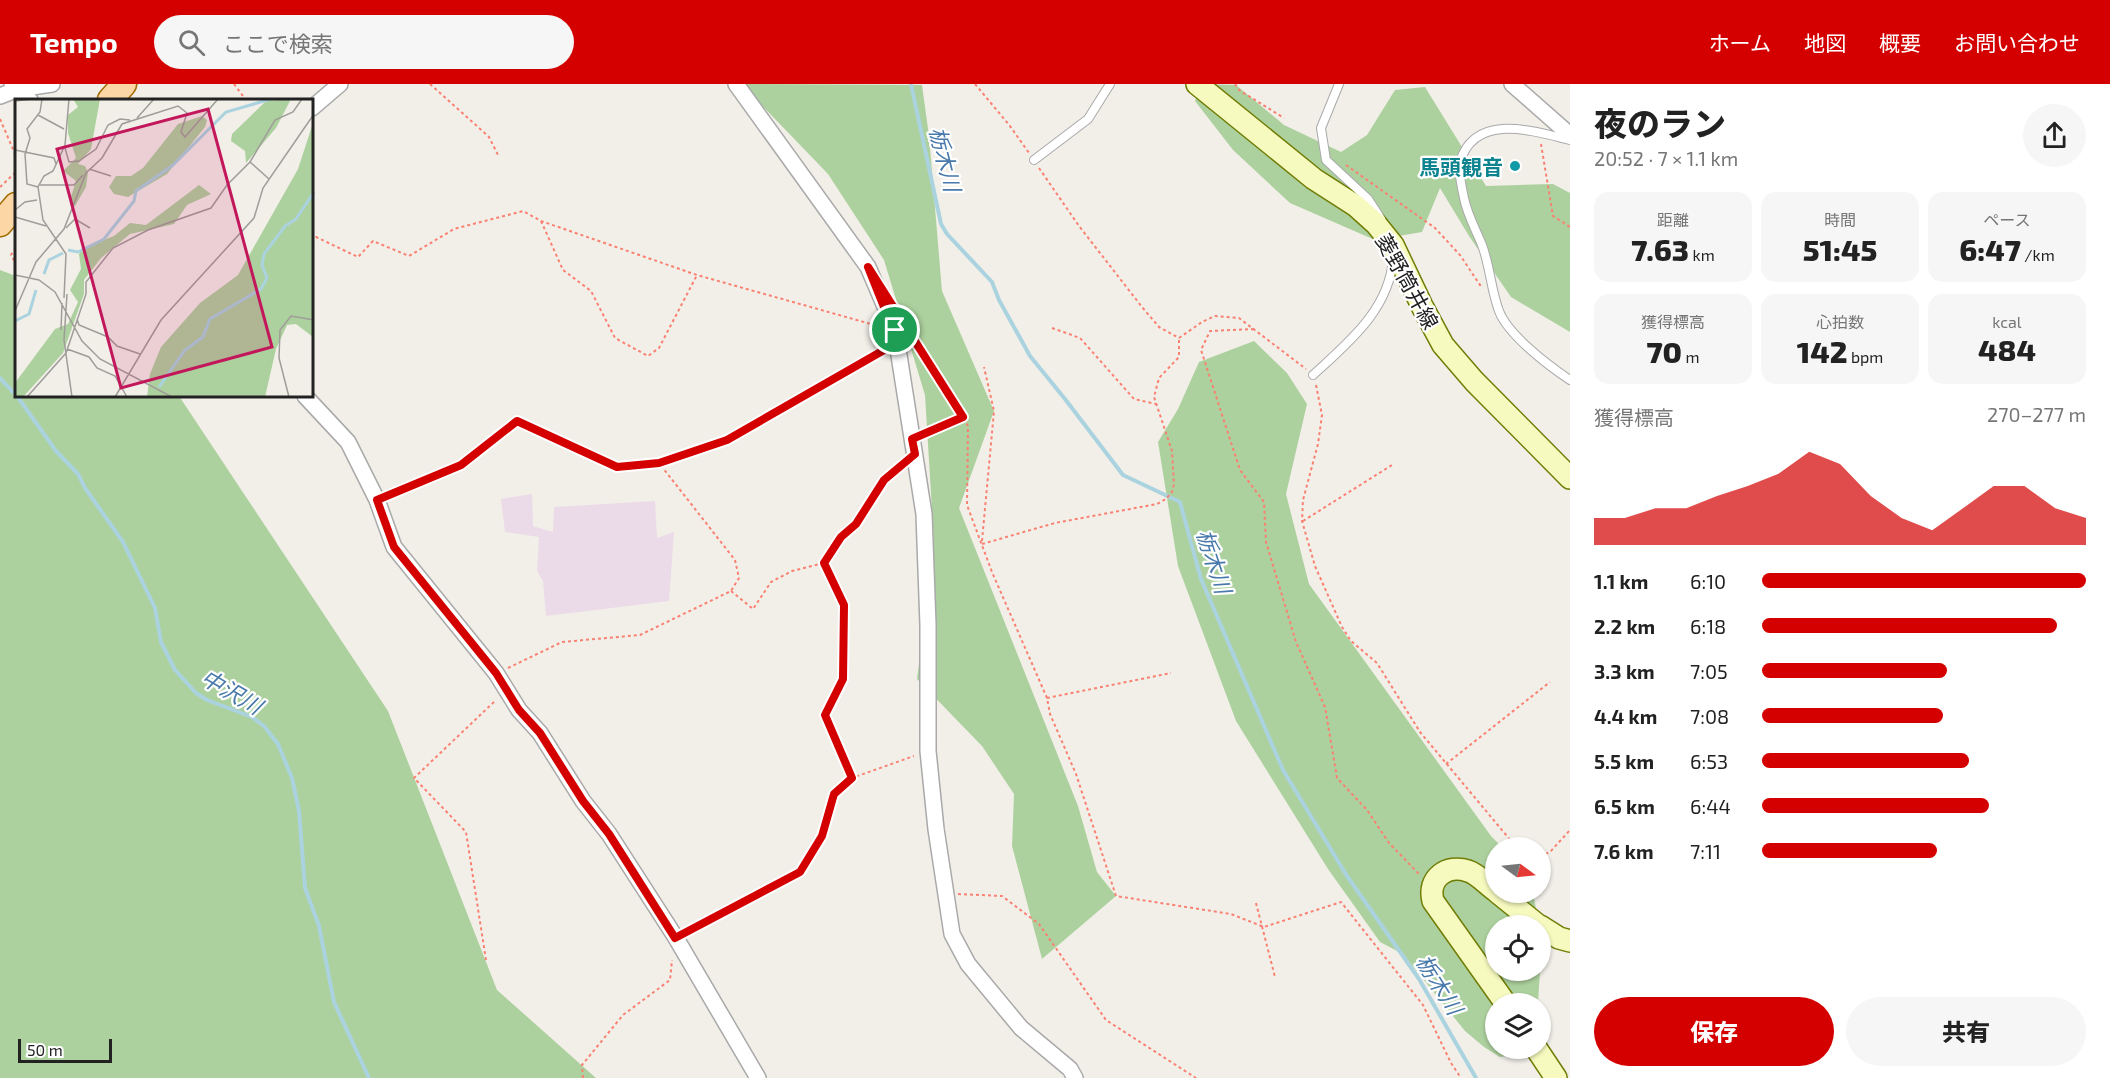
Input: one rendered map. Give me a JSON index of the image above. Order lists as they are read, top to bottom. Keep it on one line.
{"streets":{"main road":["菱野筒井線"]},"water":["栃木川","中沢川"],"places":["馬頭観音"],"scale_bar":"50 m","north":"right","page":{"header":"Tempo","search":"ここで検索","nav":["ホーム","地図","概要","お問い合わせ"],"heading":["夜のラン","20:52 · 7 × 1.1 km"],"stats":[["距離","7.63 km"],["時間","51:45"],["ペース","6:47 /km"],["獲得標高","70 m"],["心拍数","142 bpm"],["kcal","484"]],"chart":["獲得標高","270–277 m"],"list":[{"name":"1.1 km","note":"6:10"},{"name":"2.2 km","note":"6:18"},{"name":"3.3 km","note":"7:05"},{"name":"4.4 km","note":"7:08"},{"name":"5.5 km","note":"6:53"},{"name":"6.5 km","note":"6:44"},{"name":"7.6 km","note":"7:11"}],"buttons":["保存","共有"],"scale":"50 m"}}
